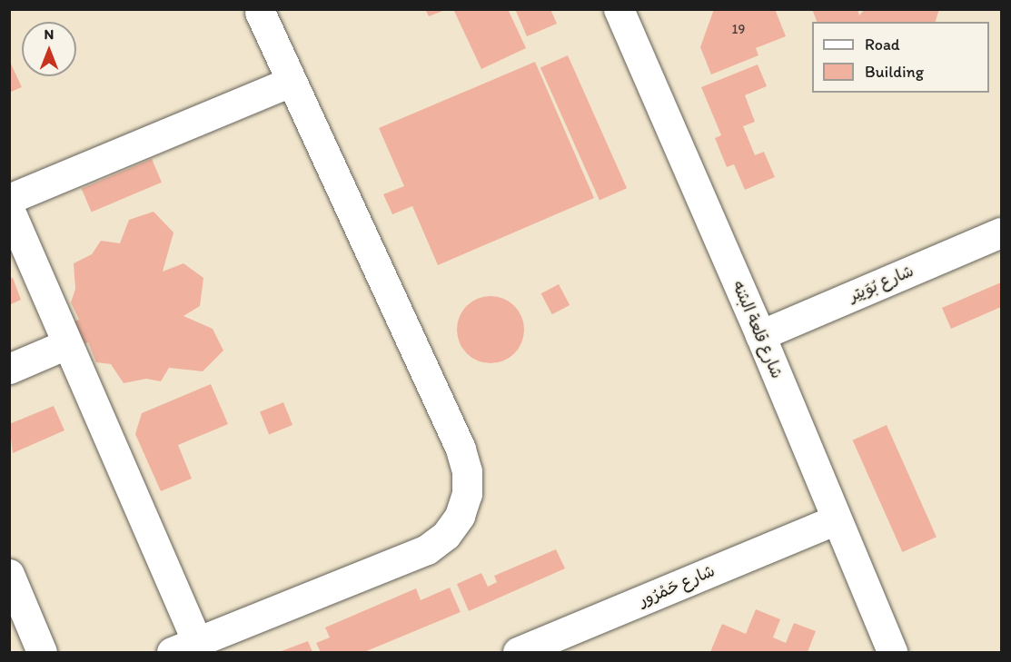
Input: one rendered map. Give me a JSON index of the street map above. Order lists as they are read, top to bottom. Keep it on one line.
{"streets":{"street":["شارع بُوَيتِر","شارع قلعة البثنه","شارع حَمْرُور"]},"crossings":[["شارع بُوَيتِر","شارع قلعة البثنه"],["شارع قلعة البثنه","شارع حَمْرُور"]],"house_numbers":["19"],"legend":["Road","Building"],"north":"top"}
